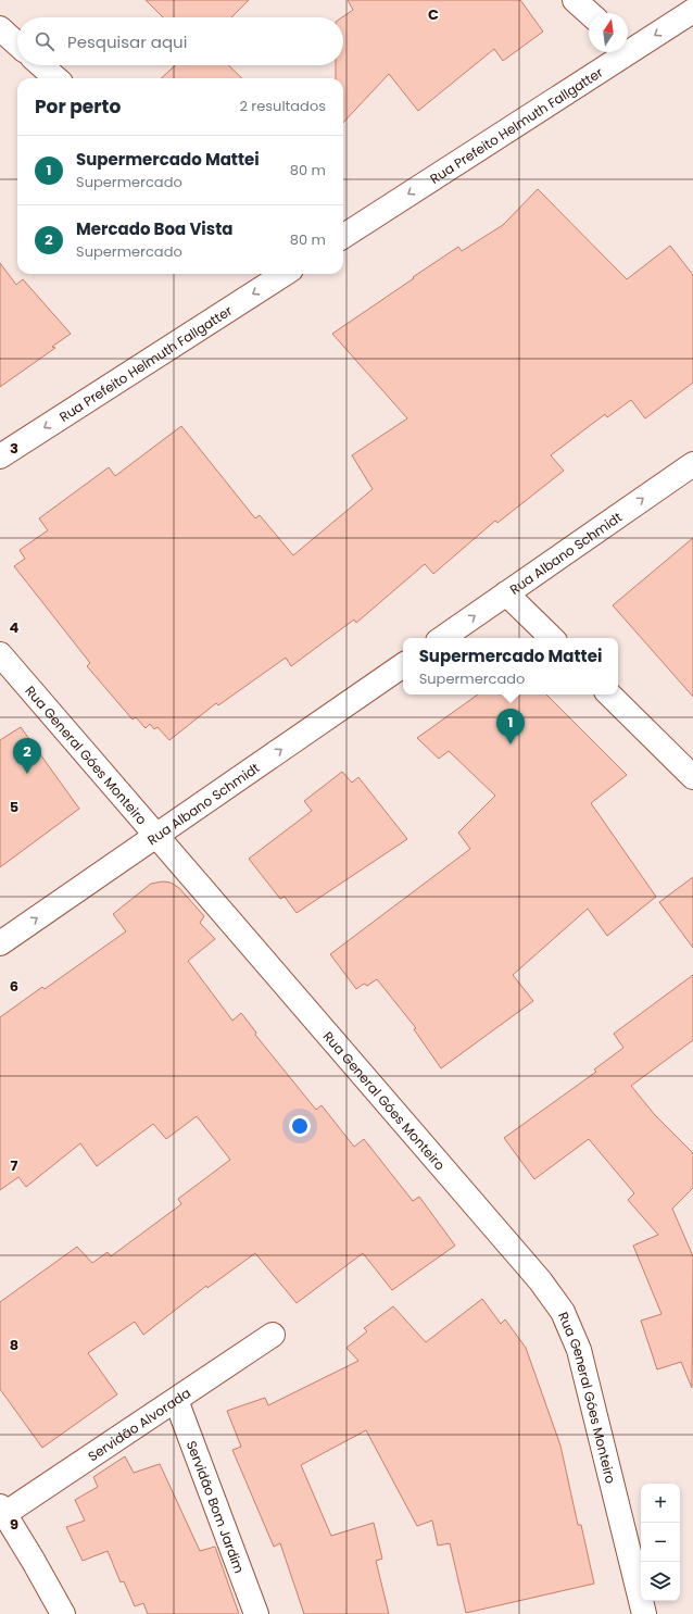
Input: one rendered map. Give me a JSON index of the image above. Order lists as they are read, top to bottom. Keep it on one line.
{"streets":{"street":["Rua Prefeito Helmuth Fallgatter","Rua Albano Schmidt","Rua General Góes Monteiro","Servidão Alvorada","Servidão Bom Jardim"]},"crossings":[["Rua Albano Schmidt","Rua General Góes Monteiro"],["Servidão Alvorada","Servidão Bom Jardim"]],"one_way":["Rua Prefeito Helmuth Fallgatter","Rua Albano Schmidt"],"north":"top","page":{"search":"Pesquisar aqui","heading":["Por perto","2 resultados"],"list":[{"mark":"1","name":"Supermercado Mattei","note":"Supermercado","value":"80 m"},{"mark":"2","name":"Mercado Boa Vista","note":"Supermercado","value":"80 m"}],"popup":["Supermercado Mattei","Supermercado"],"pins":["1","2"],"map_buttons":["+","−"]},"grid":{"columns":["C"],"rows":["3","4","5","6","7","8","9"]}}
